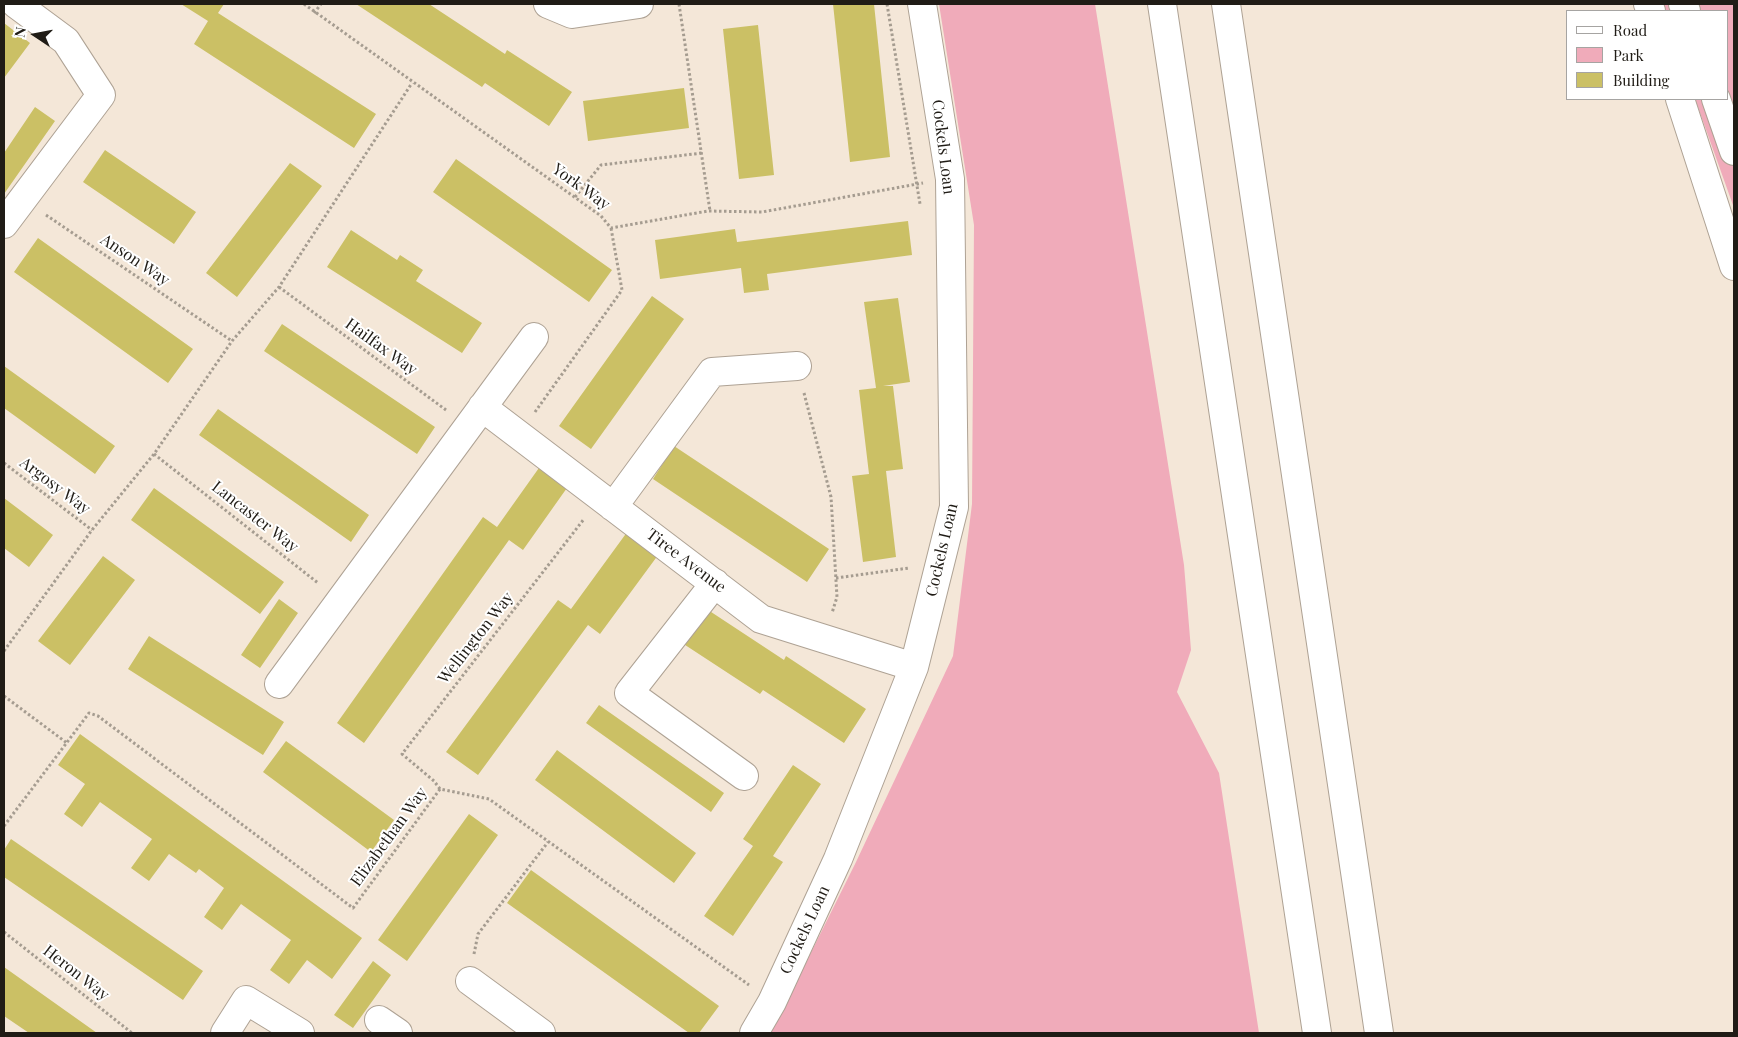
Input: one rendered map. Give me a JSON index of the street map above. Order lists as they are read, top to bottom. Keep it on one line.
{"streets":{"main road":["Cockels Loan","Tiree Avenue"],"path":["York Way","Anson Way","Hailfax Way","Argosy Way","Lancaster Way","Wellington Way","Elizabethan Way","Heron Way"]},"crossings":[["Cockels Loan","York Way"],["Cockels Loan","Tiree Avenue"],["Cockels Loan","Elizabethan Way"],["Hailfax Way","Tiree Avenue"],["Tiree Avenue","Wellington Way"],["Wellington Way","Elizabethan Way"]],"legend":["Road","Park","Building"],"north":"left"}
